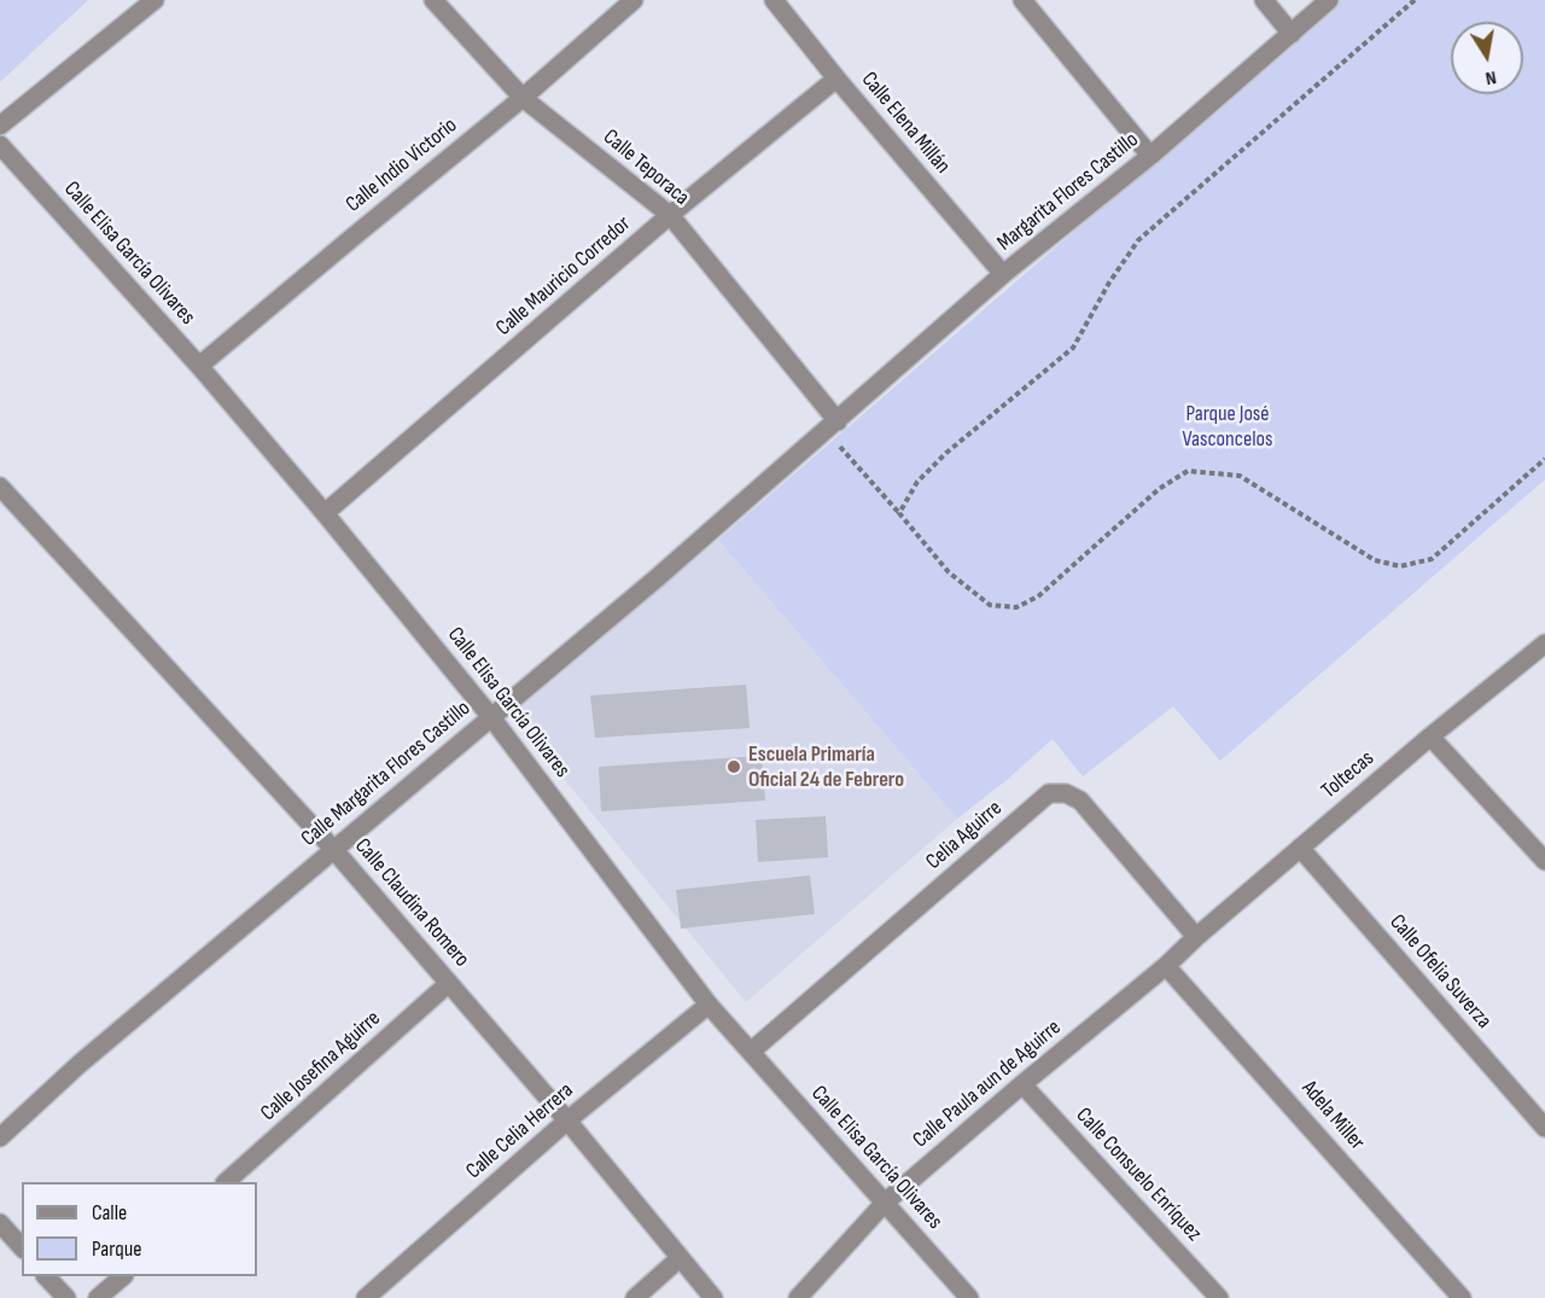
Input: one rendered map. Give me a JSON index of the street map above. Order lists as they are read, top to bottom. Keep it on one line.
{"streets":{"street":["Calle Elena Millán","Calle Indio Victorio","Calle Teporaca","Margarita Flores Castillo","Calle Elisa García Olivares","Calle Mauricio Corredor","Calle Margarita Flores Castillo","Toltecas","Celia Aguirre","Calle Claudina Romero","Calle Ofelia Suverza","Calle Josefina Aguirre","Calle Paula aun de Aguirre","Adela Miller","Calle Celia Herrera","Calle Consuelo Enríquez"]},"crossings":[["Calle Elena Millán","Margarita Flores Castillo"],["Calle Elena Millán","Calle Mauricio Corredor"],["Calle Indio Victorio","Calle Teporaca"],["Calle Indio Victorio","Calle Elisa García Olivares"],["Calle Teporaca","Margarita Flores Castillo"],["Calle Teporaca","Calle Mauricio Corredor"],["Calle Teporaca","Calle Margarita Flores Castillo"],["Margarita Flores Castillo","Calle Margarita Flores Castillo"],["Calle Elisa García Olivares","Calle Mauricio Corredor"],["Calle Elisa García Olivares","Calle Margarita Flores Castillo"],["Calle Elisa García Olivares","Celia Aguirre"],["Calle Elisa García Olivares","Calle Paula aun de Aguirre"],["Calle Elisa García Olivares","Calle Celia Herrera"],["Calle Margarita Flores Castillo","Calle Claudina Romero"],["Toltecas","Celia Aguirre"],["Toltecas","Calle Ofelia Suverza"],["Toltecas","Calle Paula aun de Aguirre"],["Celia Aguirre","Calle Paula aun de Aguirre"],["Calle Claudina Romero","Calle Josefina Aguirre"],["Calle Claudina Romero","Calle Celia Herrera"],["Calle Paula aun de Aguirre","Adela Miller"],["Calle Paula aun de Aguirre","Calle Consuelo Enríquez"]],"parks":["Parque José Vasconcelos"],"places":["Escuela Primaría Oficial 24 de Febrero"],"legend":["Calle","Parque"],"north":"bottom"}
